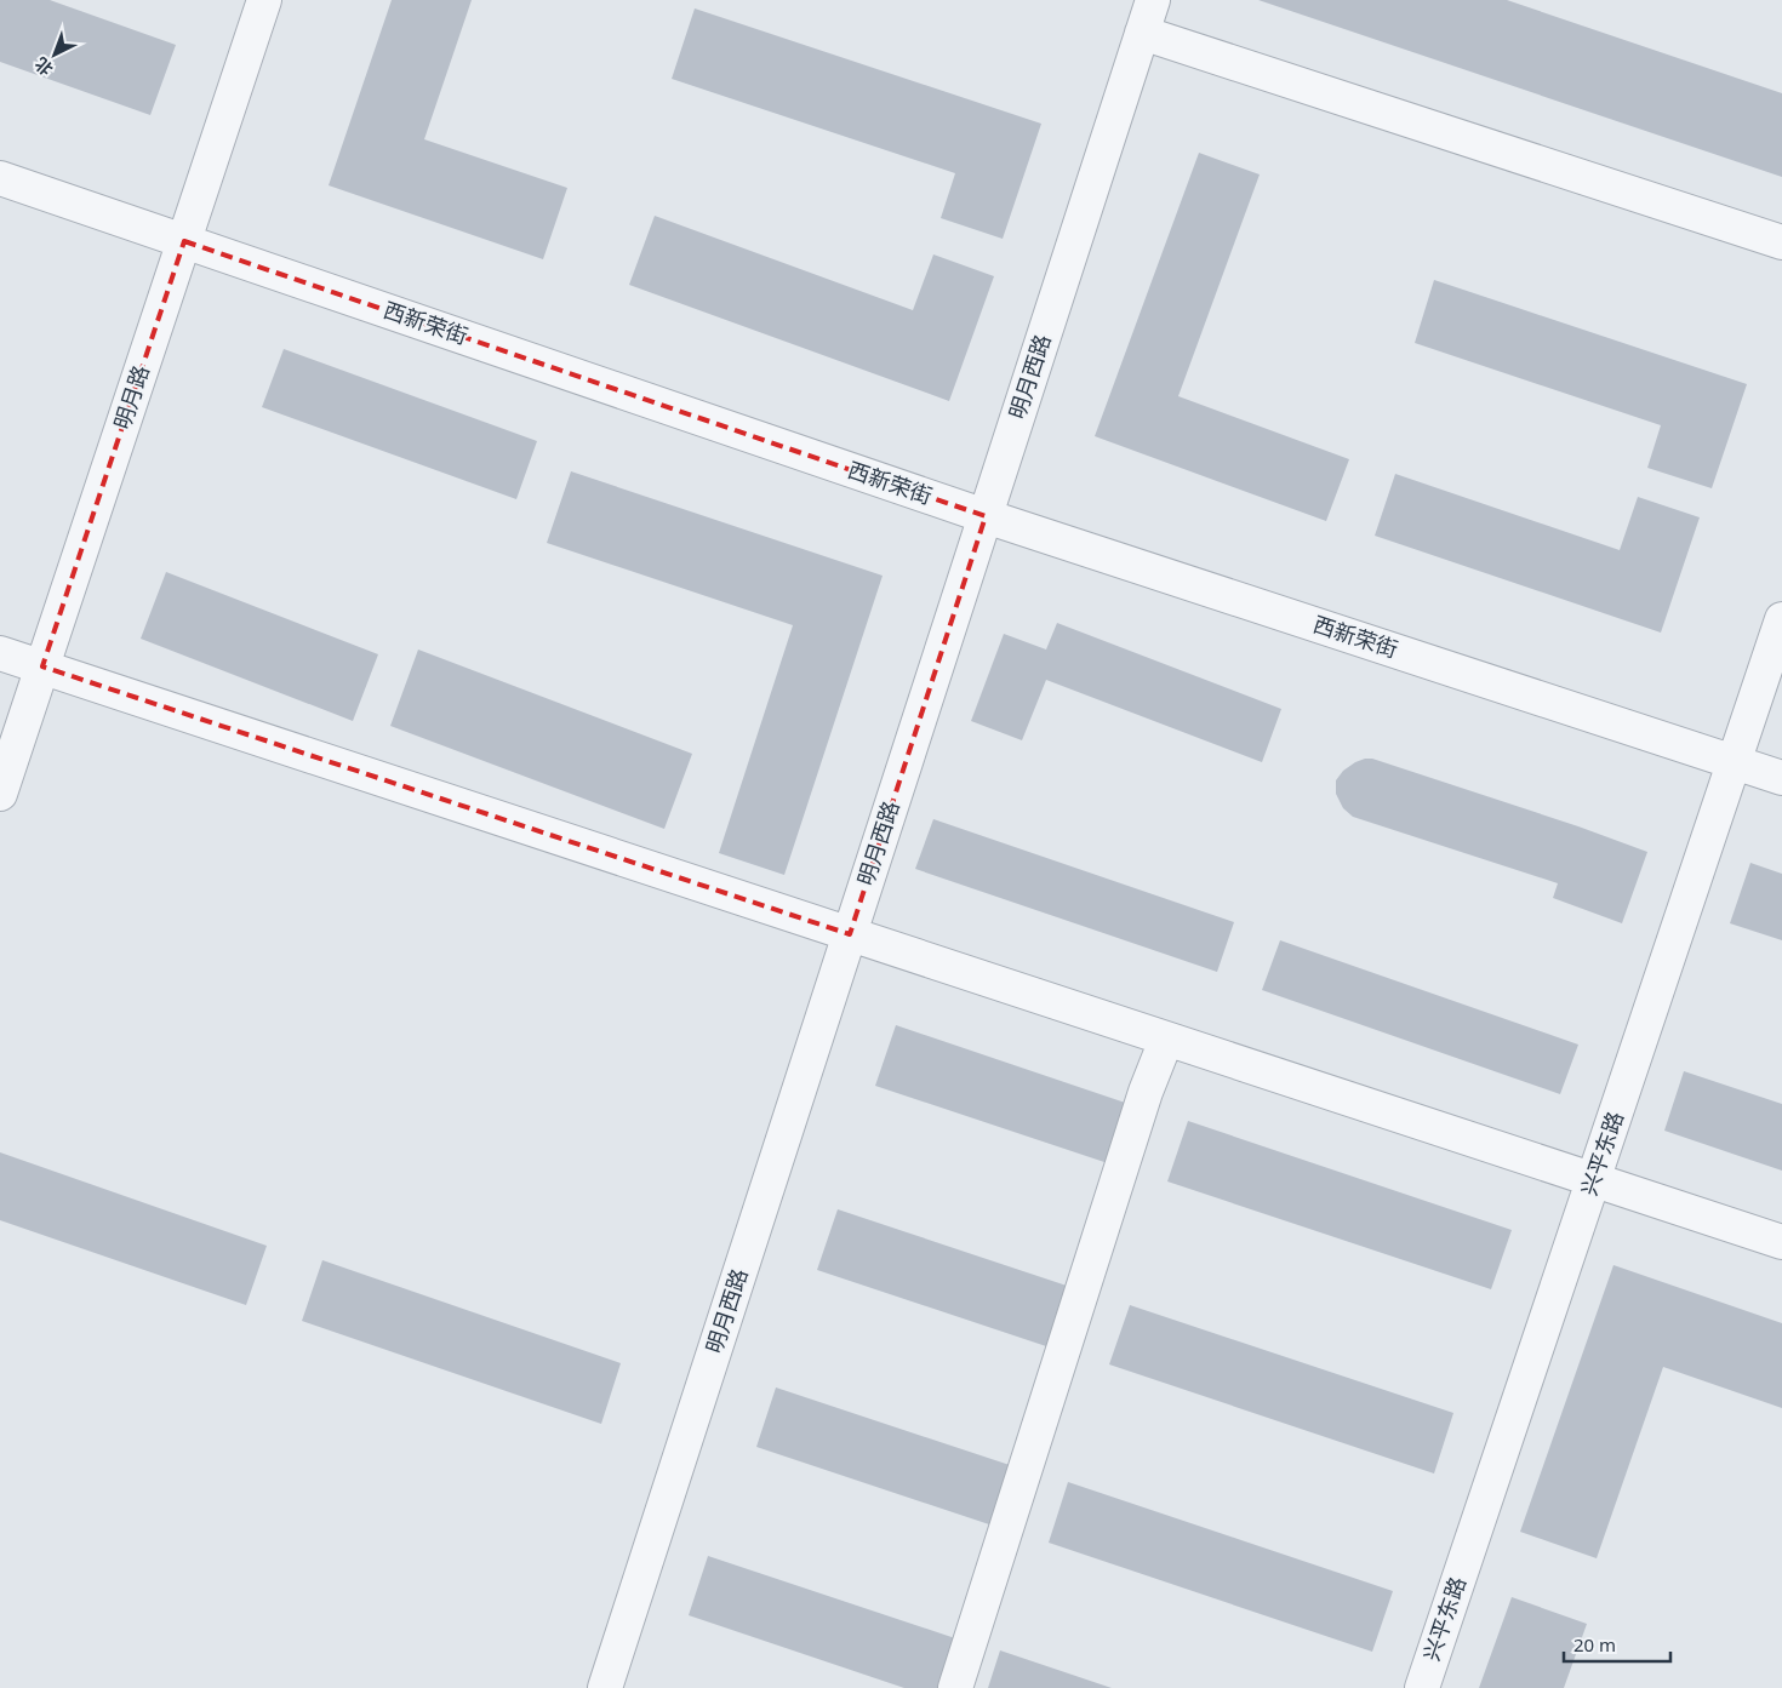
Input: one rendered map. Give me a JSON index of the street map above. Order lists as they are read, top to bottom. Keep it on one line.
{"streets":{"street":["西新荣街","明月西路","明月路","兴平东路"]},"crossings":[["西新荣街","明月西路"],["西新荣街","明月路"],["西新荣街","兴平东路"]],"scale_bar":"20 m","north":"bottom left"}
